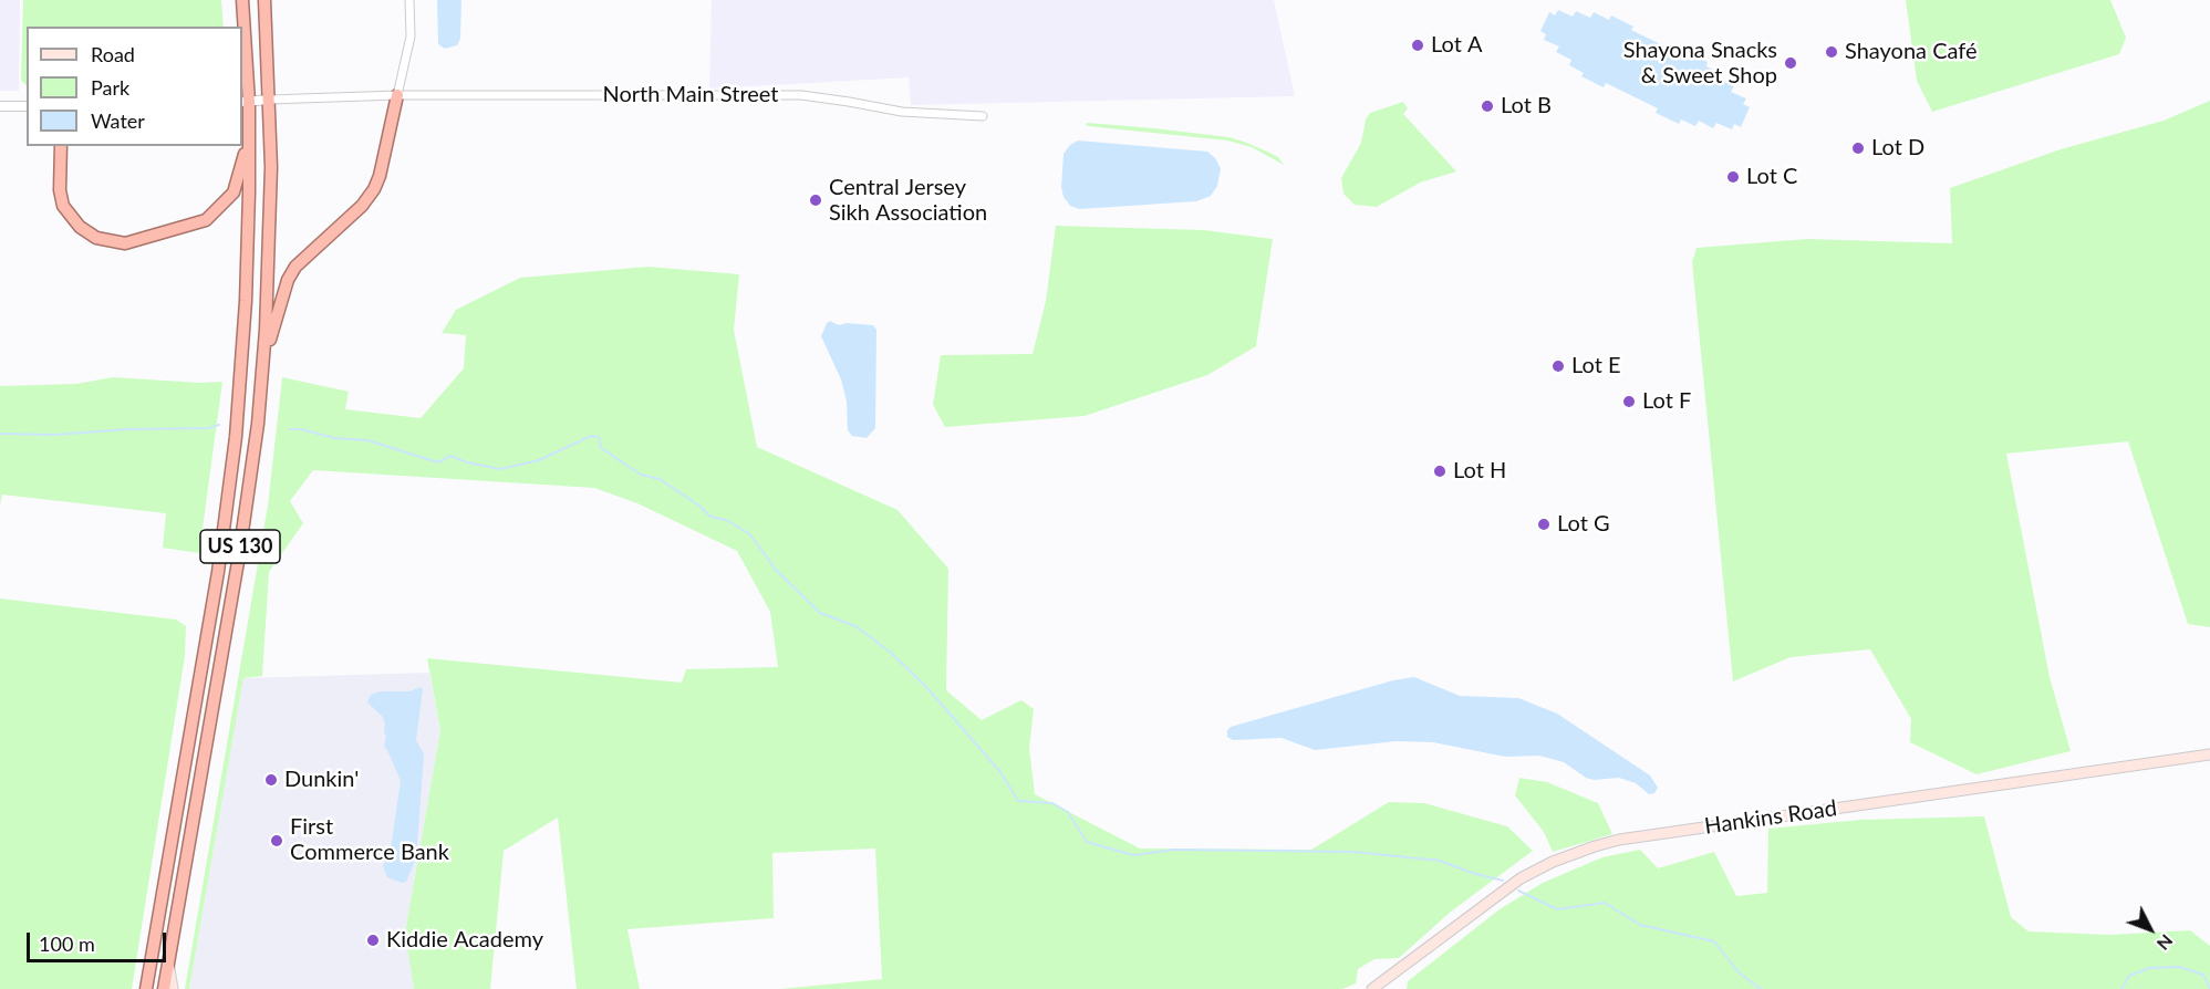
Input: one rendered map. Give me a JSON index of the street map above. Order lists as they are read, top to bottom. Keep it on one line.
{"streets":{"highway":["US 130"],"main road":["Hankins Road"],"street":["North Main Street"]},"crossings":[["North Main Street","US 130"]],"places":["Lot A","Shayona Café","Shayona Snacks & Sweet Shop","Lot B","Lot D","Lot C","Central Jersey Sikh Association","Lot E","Lot F","Lot H","Lot G","Dunkin'","First Commerce Bank","Kiddie Academy"],"legend":["Road","Park","Water"],"scale_bar":"100 m","north":"bottom right"}
